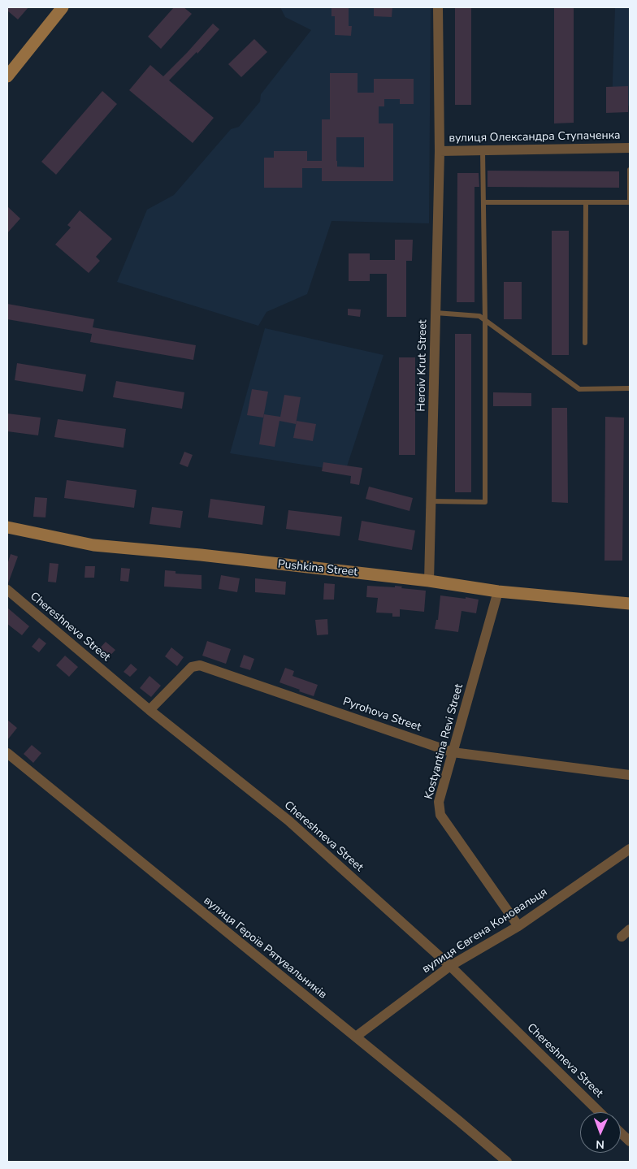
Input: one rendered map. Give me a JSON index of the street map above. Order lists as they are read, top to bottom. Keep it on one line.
{"streets":{"street":["вулиця Олександра Ступаченка","Heroiv Krut Street","Pushkina Street","Chereshneva Street","Pyrohova Street","Kostyantina Revi Street","вулиця Євгена Коновальця","вулиця Героїв Рятувальників"]},"crossings":[["вулиця Олександра Ступаченка","Heroiv Krut Street"],["Heroiv Krut Street","Pushkina Street"],["Pushkina Street","Kostyantina Revi Street"],["Chereshneva Street","Pyrohova Street"],["Chereshneva Street","вулиця Євгена Коновальця"],["Pyrohova Street","Kostyantina Revi Street"],["Kostyantina Revi Street","вулиця Євгена Коновальця"],["вулиця Євгена Коновальця","вулиця Героїв Рятувальників"]],"north":"bottom"}
